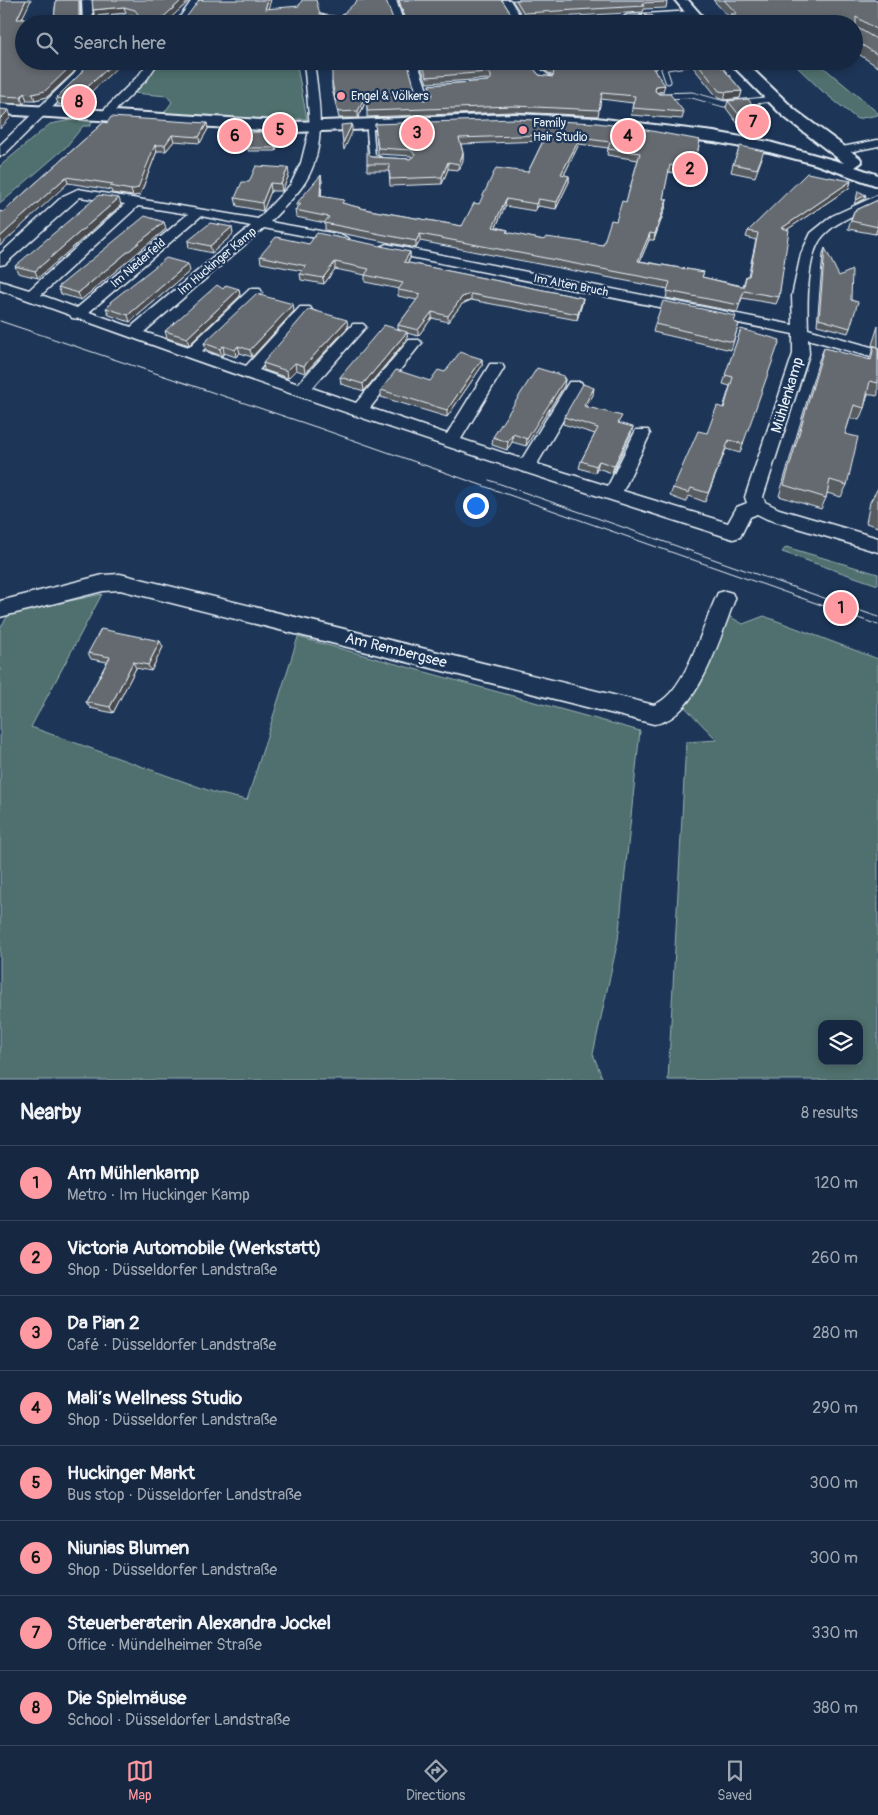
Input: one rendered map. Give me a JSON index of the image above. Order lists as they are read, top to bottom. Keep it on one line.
{"streets":{"street":["Im Huckinger Kamp","Im Niederfeld","Im Alten Bruch","Mühlenkamp","Am Rembergsee"]},"crossings":[["Im Alten Bruch","Mühlenkamp"]],"places":["Engel & Völkers","Family Hair Studio"],"page":{"search":"Search here","pins":["8","7","5","3","4","6","2","1"],"heading":["Nearby","8 results"],"list":[{"mark":"1","name":"Am Mühlenkamp","note":"Metro · Im Huckinger Kamp","value":"120 m"},{"mark":"2","name":"Victoria Automobile (Werkstatt)","note":"Shop · Düsseldorfer Landstraße","value":"260 m"},{"mark":"3","name":"Da Pian 2","note":"Café · Düsseldorfer Landstraße","value":"280 m"},{"mark":"4","name":"Mali‘s Wellness Studio","note":"Shop · Düsseldorfer Landstraße","value":"290 m"},{"mark":"5","name":"Huckinger Markt","note":"Bus stop · Düsseldorfer Landstraße","value":"300 m"},{"mark":"6","name":"Niunias Blumen","note":"Shop · Düsseldorfer Landstraße","value":"300 m"},{"mark":"7","name":"Steuerberaterin Alexandra Jockel","note":"Office · Mündelheimer Straße","value":"330 m"},{"mark":"8","name":"Die Spielmäuse","note":"School · Düsseldorfer Landstraße","value":"380 m"}],"nav":["Map","Directions","Saved"]}}
